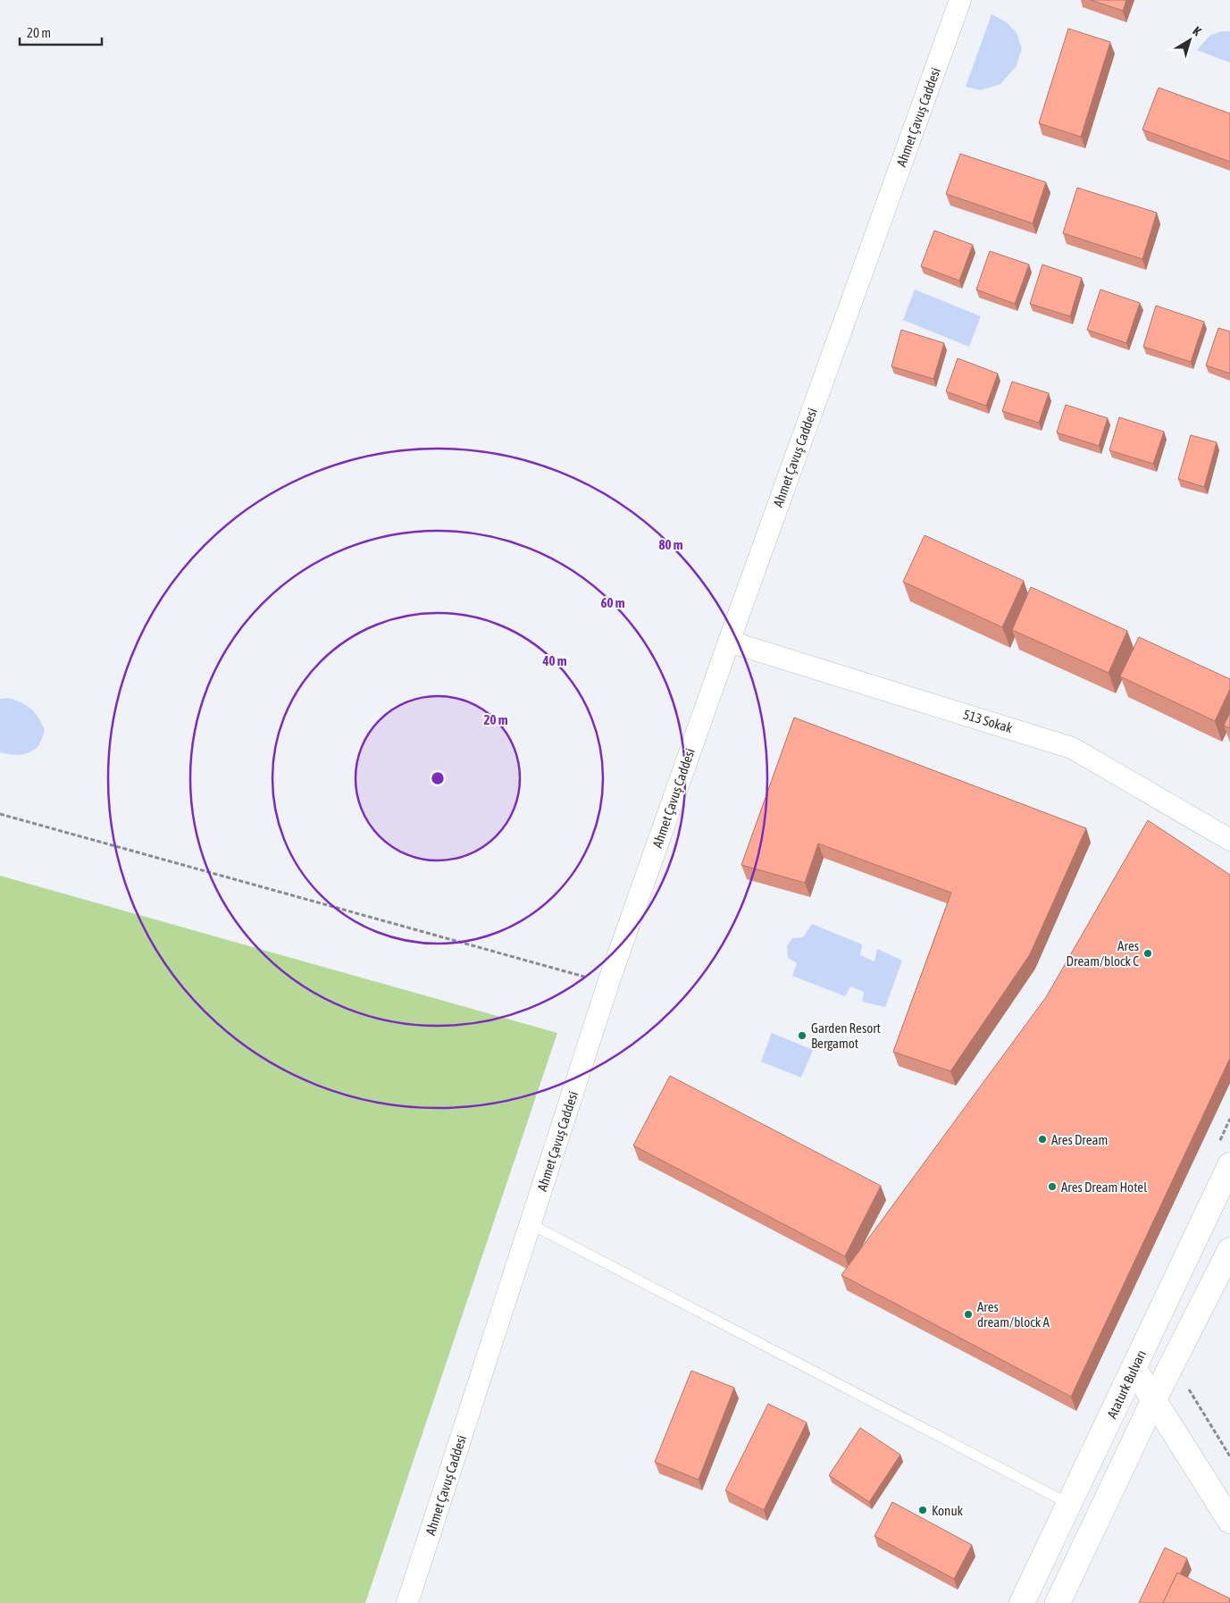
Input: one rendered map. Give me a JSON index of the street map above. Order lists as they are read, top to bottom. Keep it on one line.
{"streets":{"main road":["Ataturk Bulvarı"],"street":["Ahmet Çavuş Caddesi","513 Sokak"]},"crossings":[["Ahmet Çavuş Caddesi","513 Sokak"]],"places":["Ares Dream/block C","Garden Resort Bergamot","Ares Dream","Ares Dream Hotel","Ares dream/block A","Konuk"],"scale_bar":"20 m","north":"top right","rings":["80 m","60 m","40 m","20 m"]}
